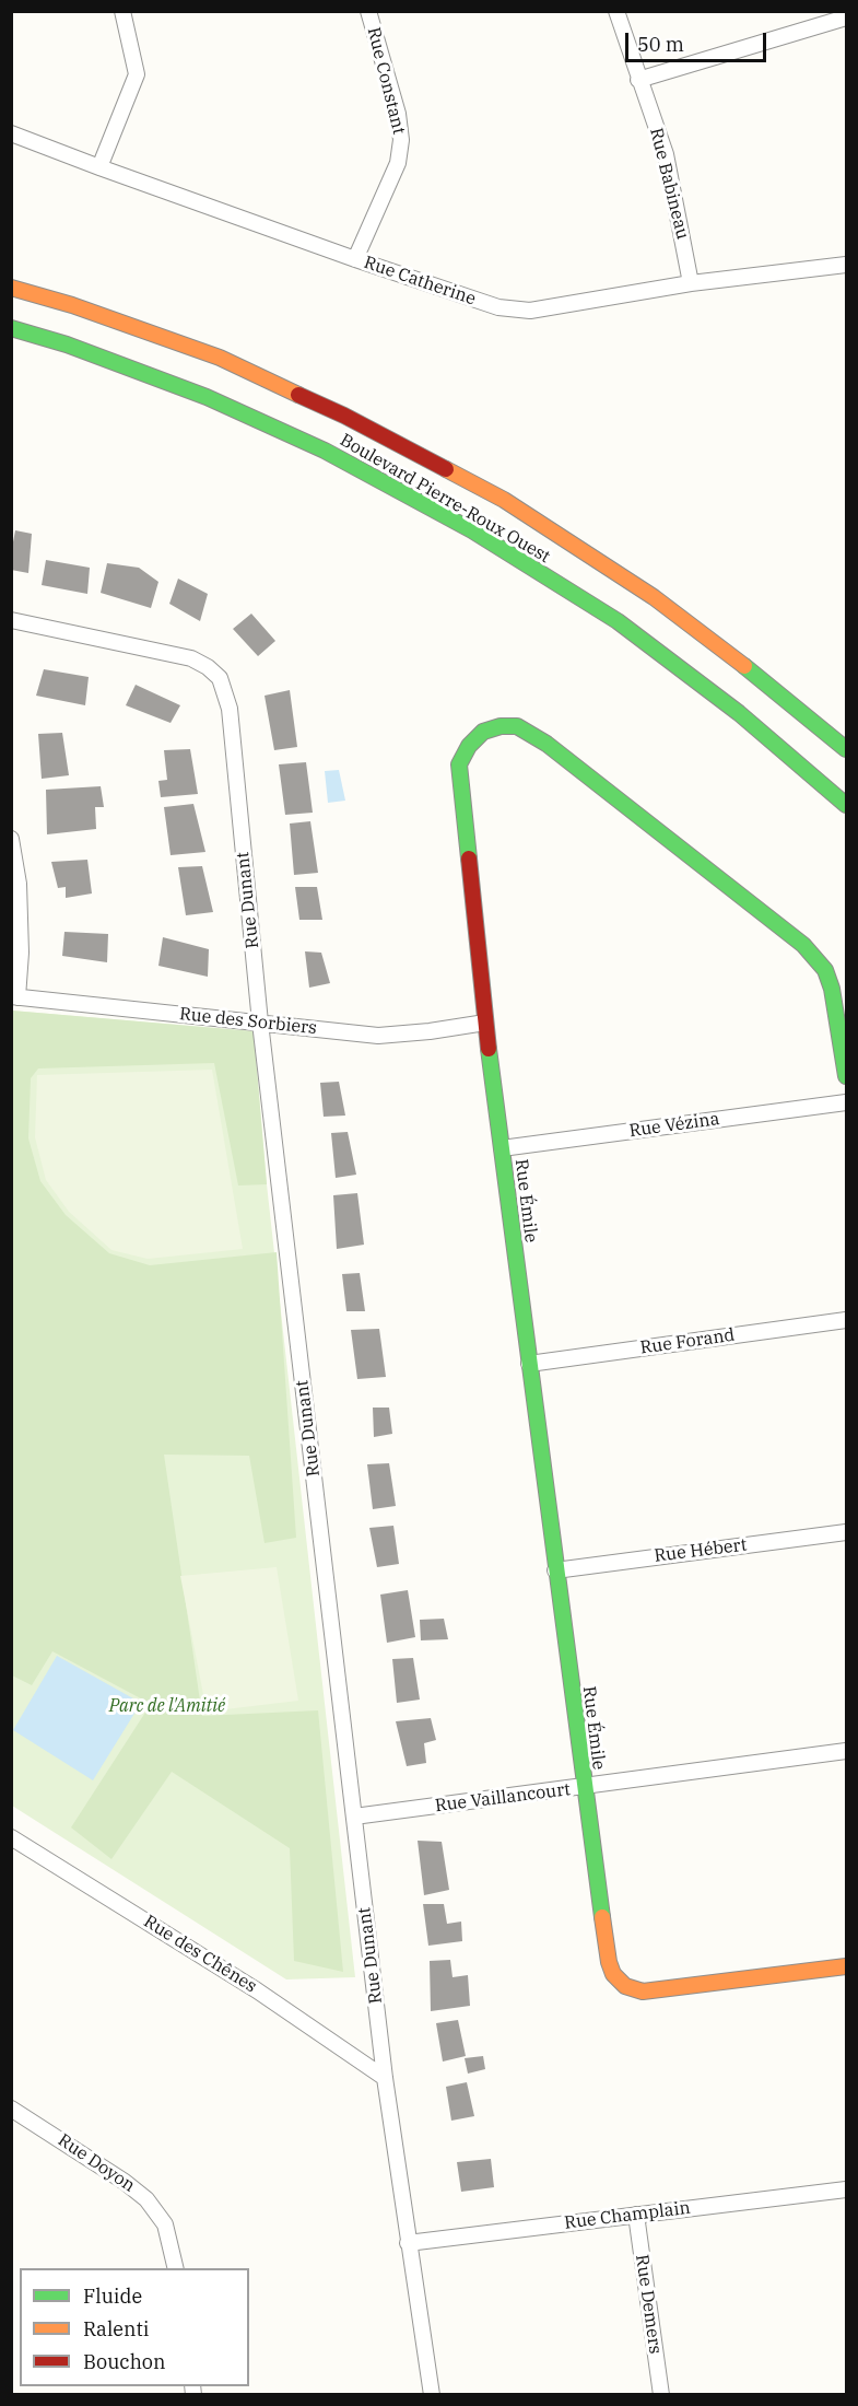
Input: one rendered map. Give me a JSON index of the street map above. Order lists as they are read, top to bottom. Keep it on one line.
{"streets":{"street":["Rue Constant","Rue Babineau","Rue Catherine","Boulevard Pierre-Roux Ouest","Rue Dunant","Rue des Sorbiers","Rue Vézina","Rue Émile","Rue Forand","Rue Hébert","Rue Vaillancourt","Rue des Chênes","Rue Doyon","Rue Champlain","Rue Demers"]},"crossings":[["Rue Constant","Rue Catherine"],["Rue Babineau","Rue Catherine"],["Rue Dunant","Rue des Sorbiers"],["Rue Dunant","Rue Vaillancourt"],["Rue Dunant","Rue des Chênes"],["Rue Dunant","Rue Champlain"],["Rue des Sorbiers","Rue Émile"],["Rue Vézina","Rue Émile"],["Rue Émile","Rue Forand"],["Rue Émile","Rue Hébert"],["Rue Émile","Rue Vaillancourt"],["Rue Champlain","Rue Demers"]],"parks":["Parc de l'Amitié"],"legend":["Fluide","Ralenti","Bouchon"],"scale_bar":"50 m"}
